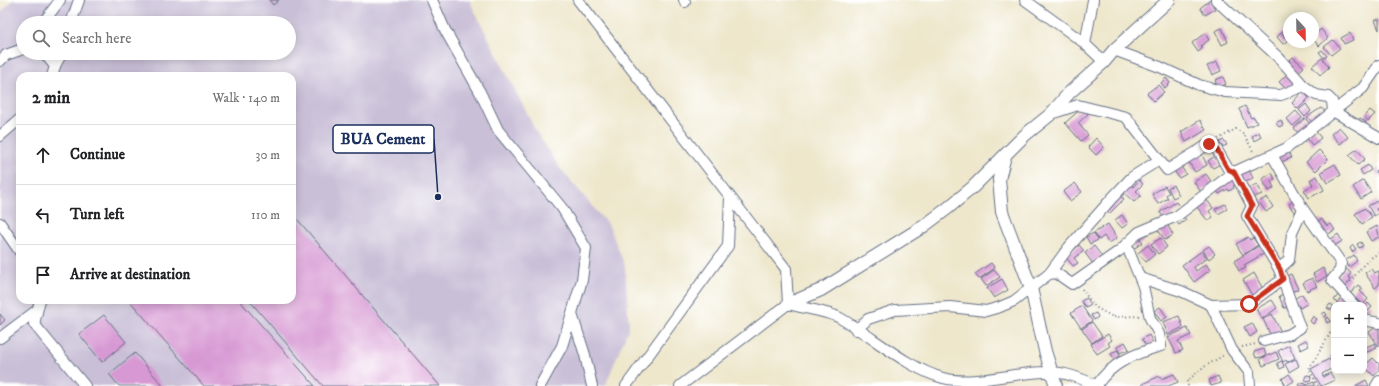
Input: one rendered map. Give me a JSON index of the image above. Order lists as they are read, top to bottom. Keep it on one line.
{"places":["BUA Cement"],"north":"bottom","page":{"search":"Search here","heading":["2 min","Walk · 140 m"],"list":[["Continue","30 m"],["Turn left","110 m"],"Arrive at destination"],"map_buttons":["+","−"]}}
